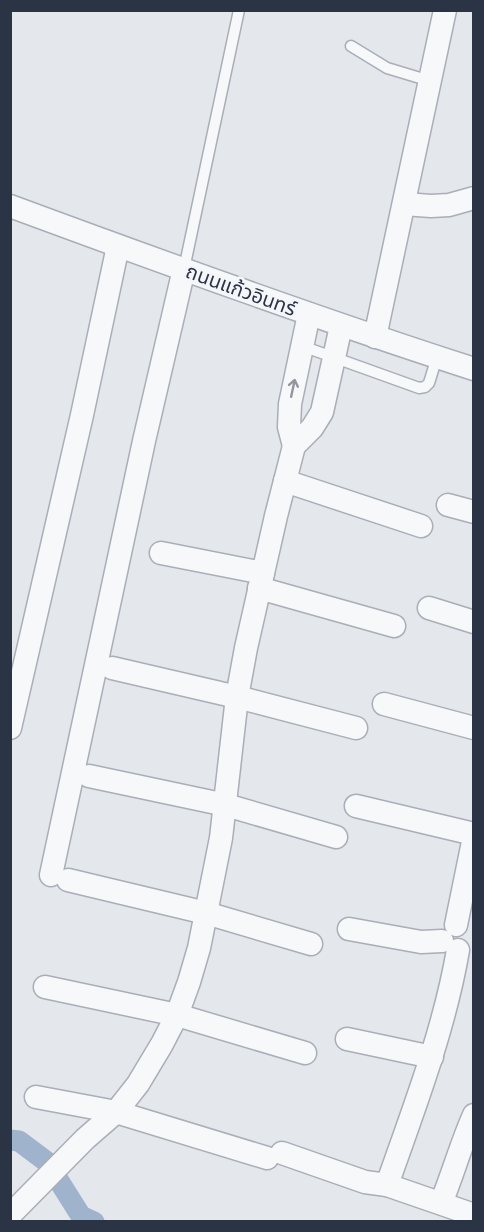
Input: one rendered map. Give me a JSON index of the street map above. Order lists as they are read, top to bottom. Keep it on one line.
{"streets":{"street":["ถนนแก้วอินทร์"]}}
